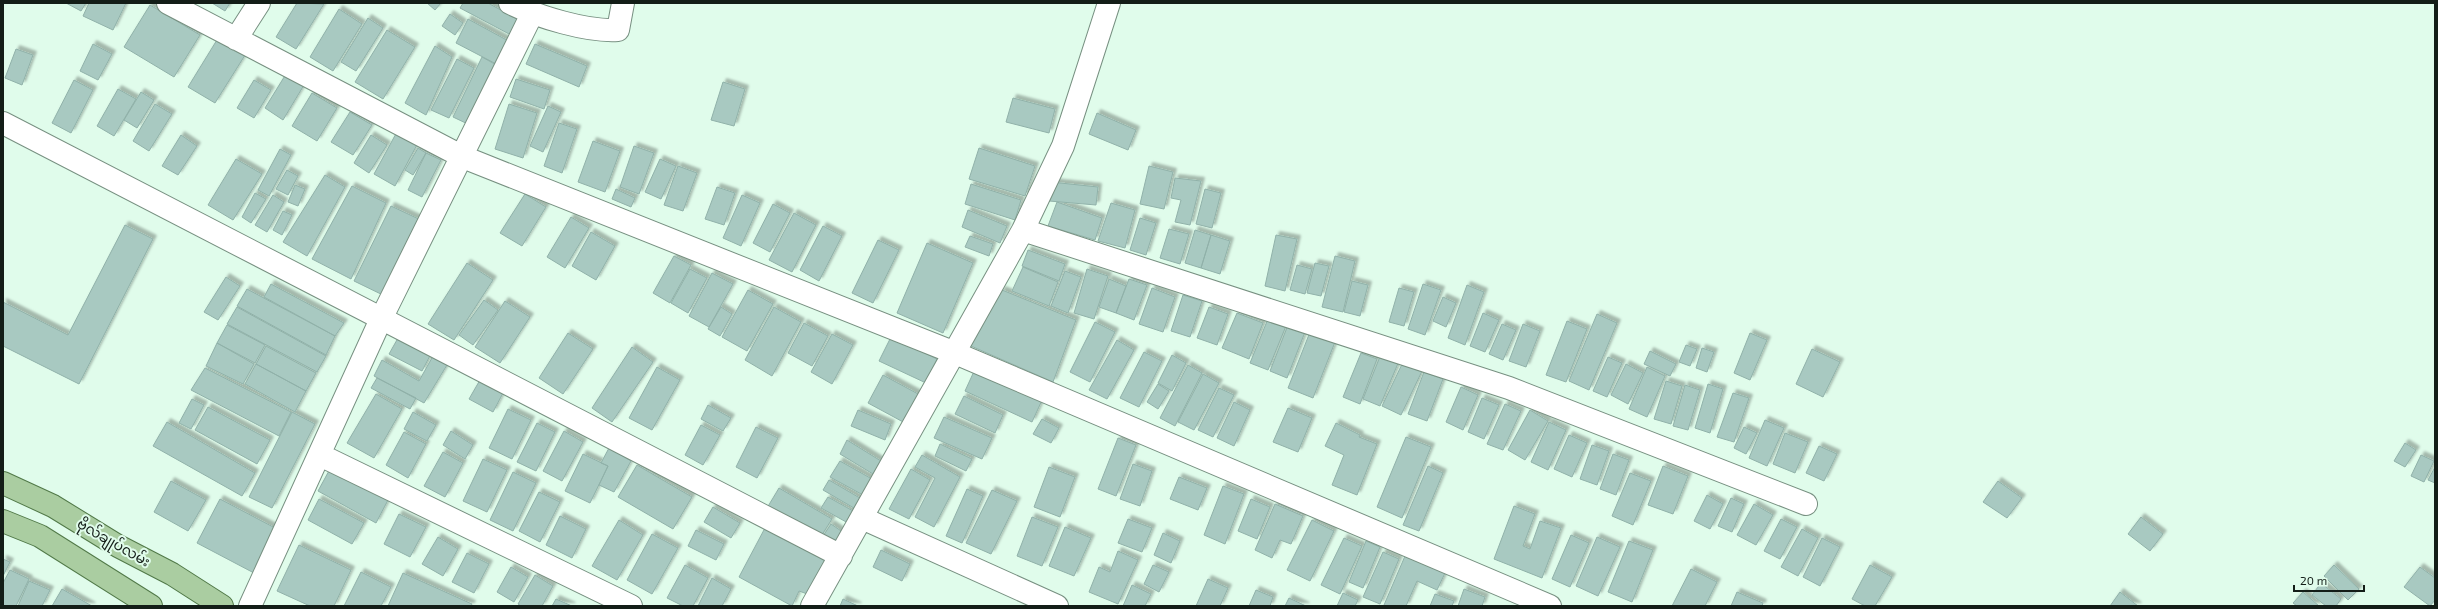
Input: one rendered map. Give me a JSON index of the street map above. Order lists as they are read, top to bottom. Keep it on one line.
{"streets":{"main road":["ဗိုလ်ချုပ်လမ်း"]},"scale_bar":"20 m"}
